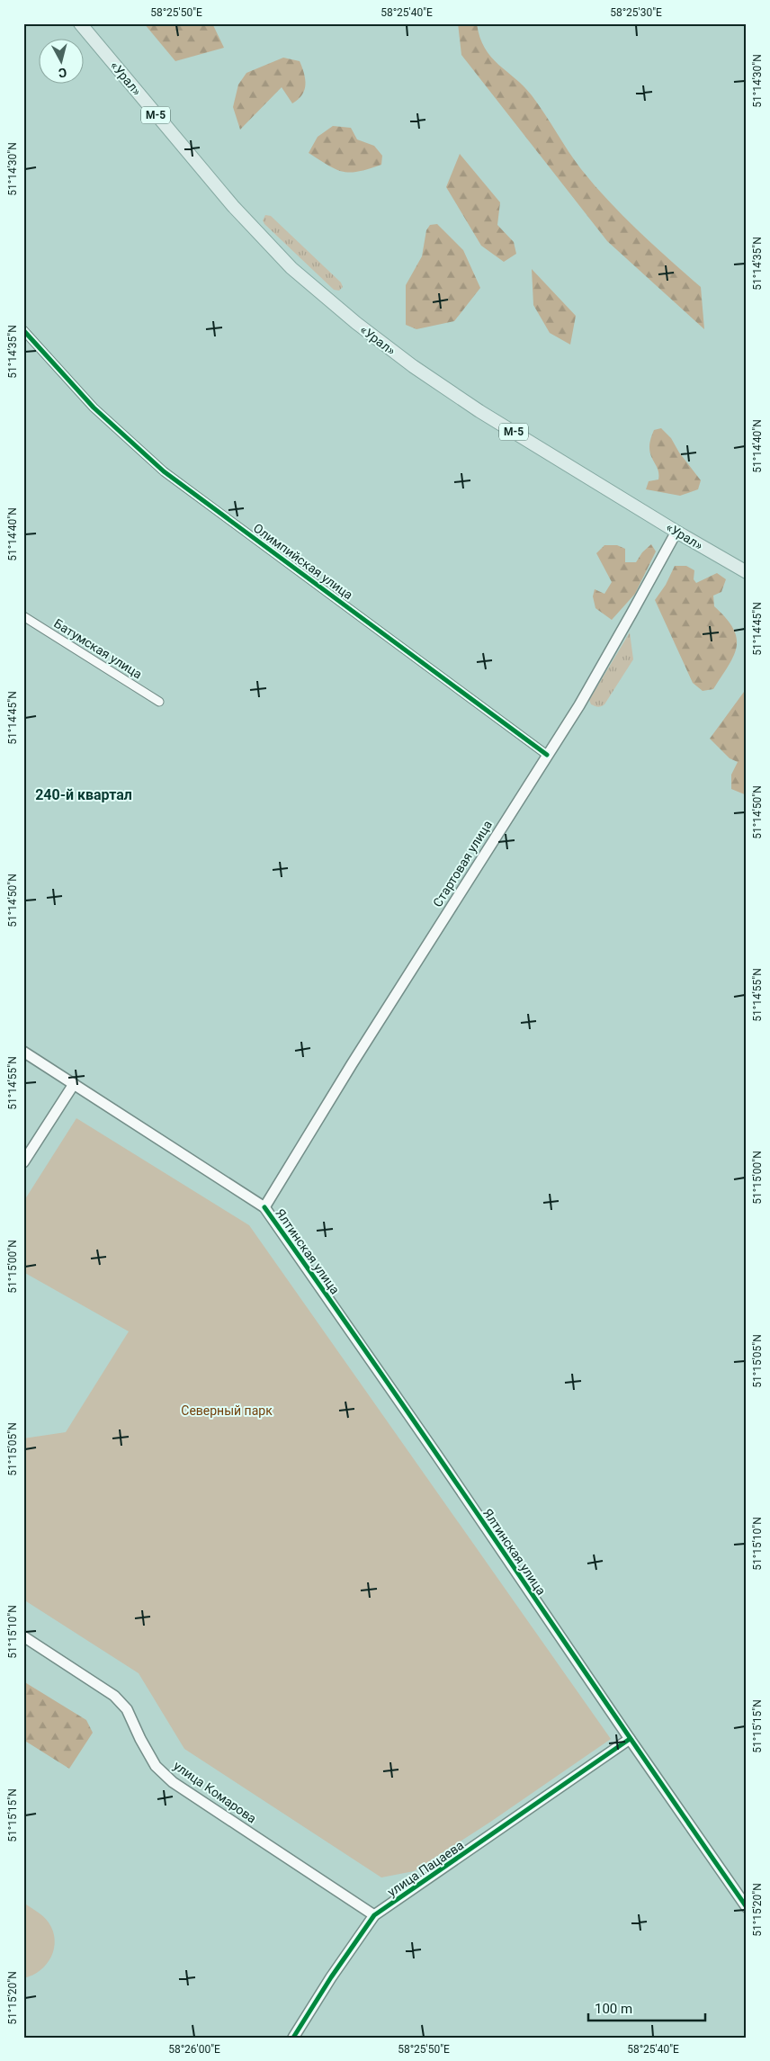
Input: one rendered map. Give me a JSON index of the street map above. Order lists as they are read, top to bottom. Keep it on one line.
{"streets":{"main road":["«Урал»","М-5"],"street":["Олимпийская улица","Батумская улица","Стартовая улица","Ялтинская улица","улица Комарова","улица Пацаева"]},"crossings":[["«Урал»","Стартовая улица"],["Олимпийская улица","Стартовая улица"],["Стартовая улица","Ялтинская улица"],["Ялтинская улица","улица Пацаева"],["улица Комарова","улица Пацаева"]],"districts":["240-й квартал"],"parks":["Северный парк"],"scale_bar":"100 m","north":"bottom","coordinates":["58°25'50\"E","58°25'40\"E","58°25'30\"E","51°14'30\"N","51°14'35\"N","51°14'40\"N","51°14'45\"N","51°14'50\"N","51°14'55\"N","51°15'00\"N","51°15'05\"N","51°15'10\"N","51°15'15\"N","51°15'20\"N","58°26'00\"E"]}
